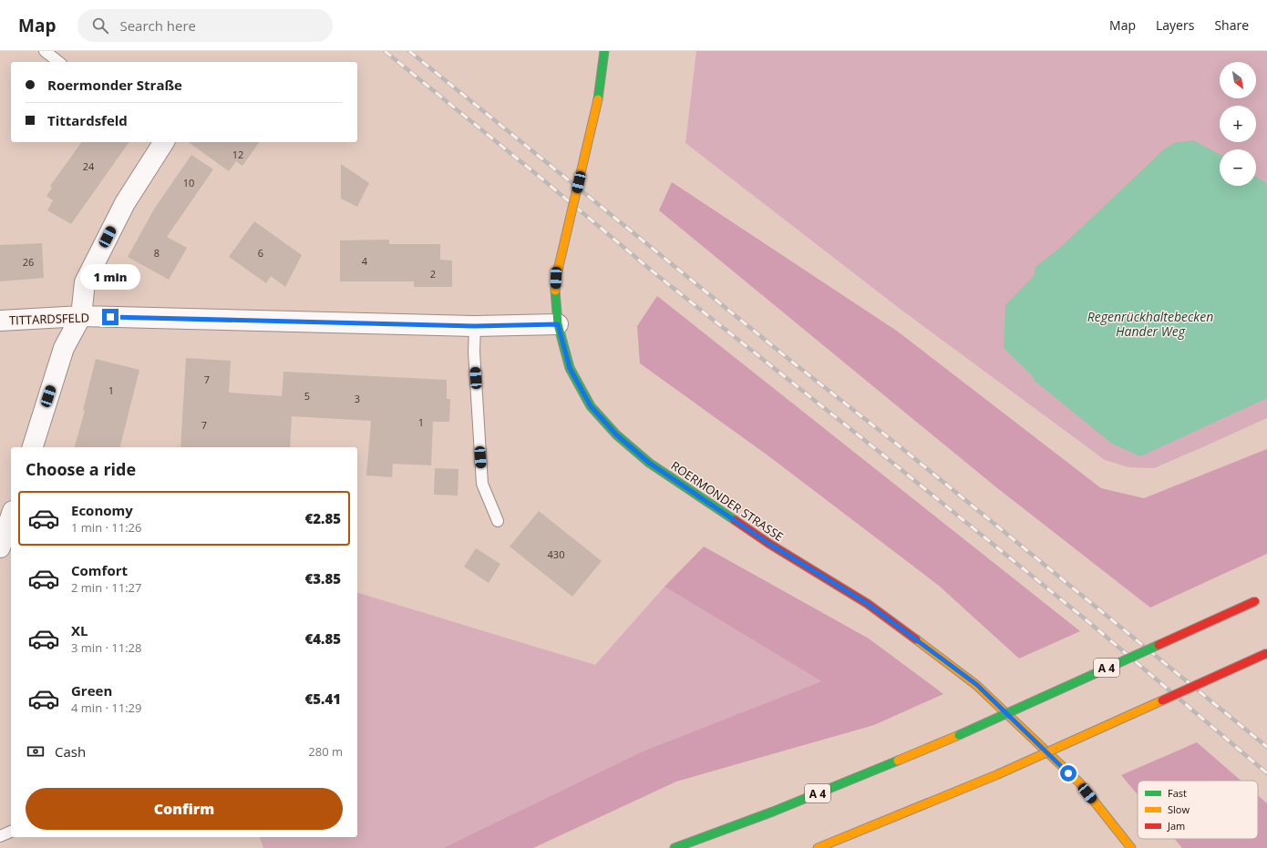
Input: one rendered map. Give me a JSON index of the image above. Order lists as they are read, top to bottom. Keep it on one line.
{"streets":{"main road":["ROERMONDER STRASSE","A 4"],"street":["TITTARDSFELD"]},"crossings":[["TITTARDSFELD","ROERMONDER STRASSE"]],"water":["Regenrückhaltebecken Hander Weg"],"house_numbers":["12","24","10","8","6","4","26","2","7","1","5","3","1","7","430"],"legend":["Fast","Slow","Jam"],"north":"bottom right","page":{"header":"Map","search":"Search here","nav":["Map","Layers","Share"],"map_buttons":["+","−"],"banner":["Roermonder Straße","Tittardsfeld"],"bubble":"1 min","heading":"Choose a ride","list":[{"name":"Economy","note":"1 min · 11:26","value":"€2.85"},{"name":"Comfort","note":"2 min · 11:27","value":"€3.85"},{"name":"XL","note":"3 min · 11:28","value":"€4.85"},{"name":"Green","note":"4 min · 11:29","value":"€5.41"}],"pay":["Cash","280 m"],"buttons":"Confirm"}}
